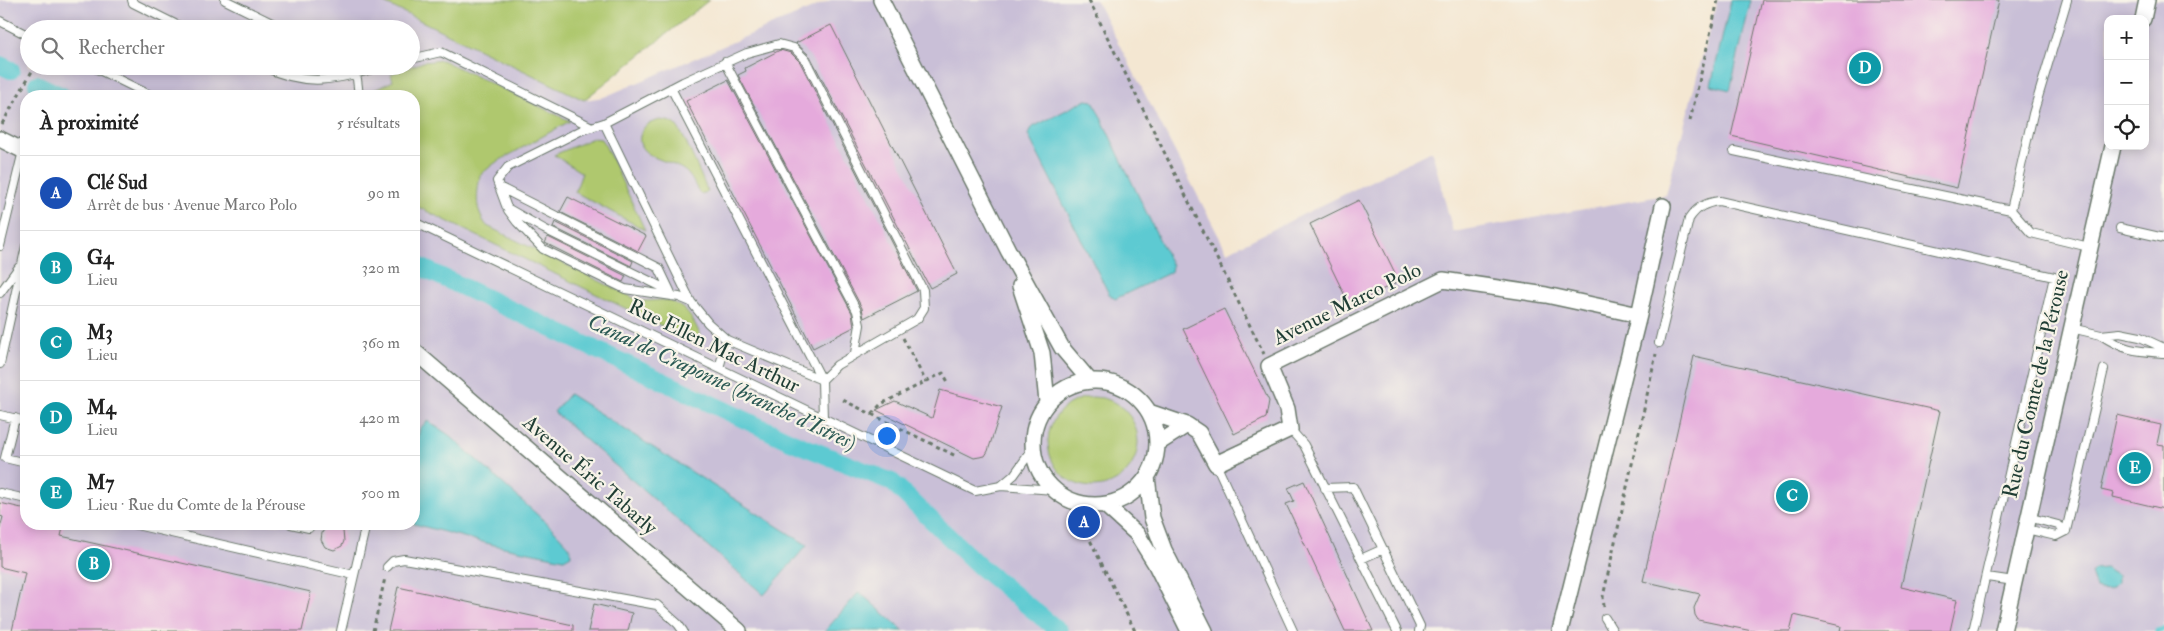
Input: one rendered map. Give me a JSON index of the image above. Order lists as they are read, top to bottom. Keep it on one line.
{"streets":{"street":["Avenue Marco Polo","Rue du Comte de la Pérouse","Avenue Éric Tabarly"],"lane":["Rue Ellen Mac Arthur"]},"water":["Canal de Craponne (branche d'Istres)"],"page":{"map_buttons":["+","−"],"search":"Rechercher","pins":["D","E","C","A","B"],"heading":["À proximité","5 résultats"],"list":[{"mark":"A","name":"Clé Sud","note":"Arrêt de bus · Avenue Marco Polo","value":"90 m"},{"mark":"B","name":"G4","note":"Lieu","value":"320 m"},{"mark":"C","name":"M3","note":"Lieu","value":"360 m"},{"mark":"D","name":"M4","note":"Lieu","value":"420 m"},{"mark":"E","name":"M7","note":"Lieu · Rue du Comte de la Pérouse","value":"500 m"}]}}
